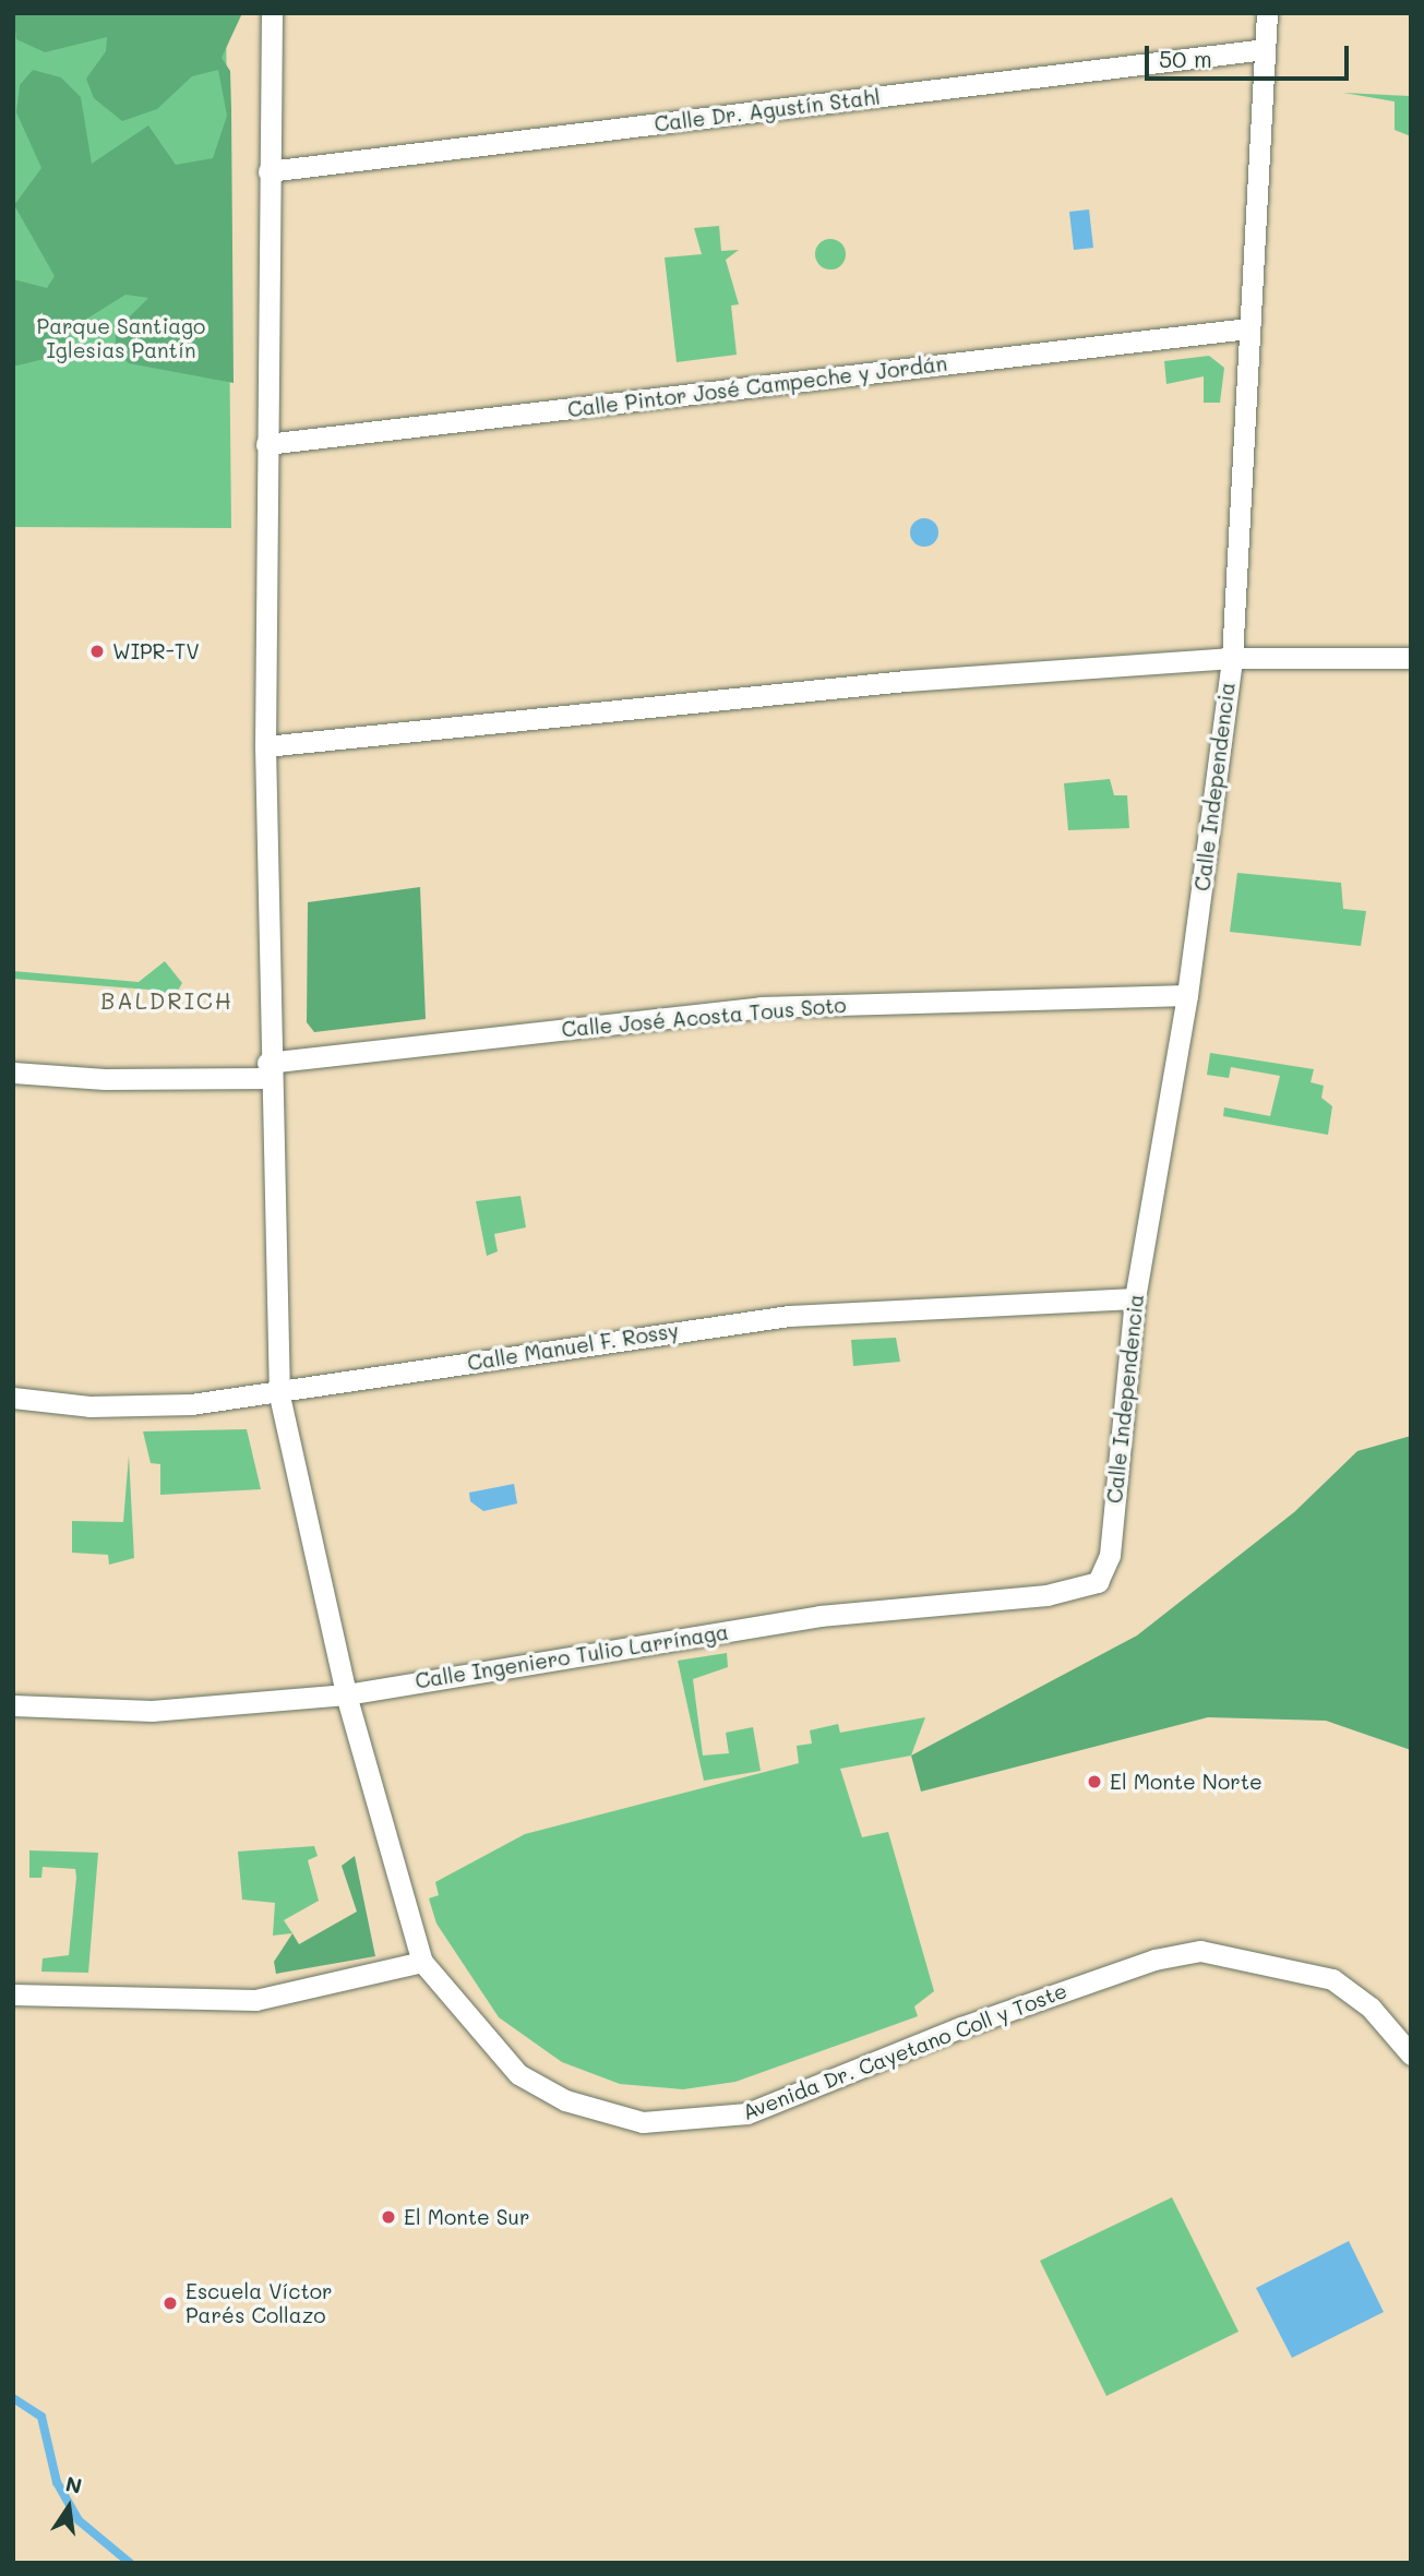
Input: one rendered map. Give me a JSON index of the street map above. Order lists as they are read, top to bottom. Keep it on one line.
{"streets":{"street":["Calle Dr. Agustín Stahl","Calle Pintor José Campeche y Jordán","Calle Independencia","Calle José Acosta Tous Soto","Calle Manuel F. Rossy","Calle Ingeniero Tulio Larrínaga","Avenida Dr. Cayetano Coll y Toste"]},"crossings":[["Calle Dr. Agustín Stahl","Calle Independencia"],["Calle Pintor José Campeche y Jordán","Calle Independencia"],["Calle Independencia","Calle José Acosta Tous Soto"],["Calle Independencia","Calle Manuel F. Rossy"],["Calle Independencia","Calle Ingeniero Tulio Larrínaga"]],"districts":["BALDRICH"],"parks":["Parque Santiago Iglesias Pantín"],"places":["WIPR-TV","El Monte Norte","El Monte Sur","Escuela Víctor Parés Collazo"],"scale_bar":"50 m","north":"top"}
